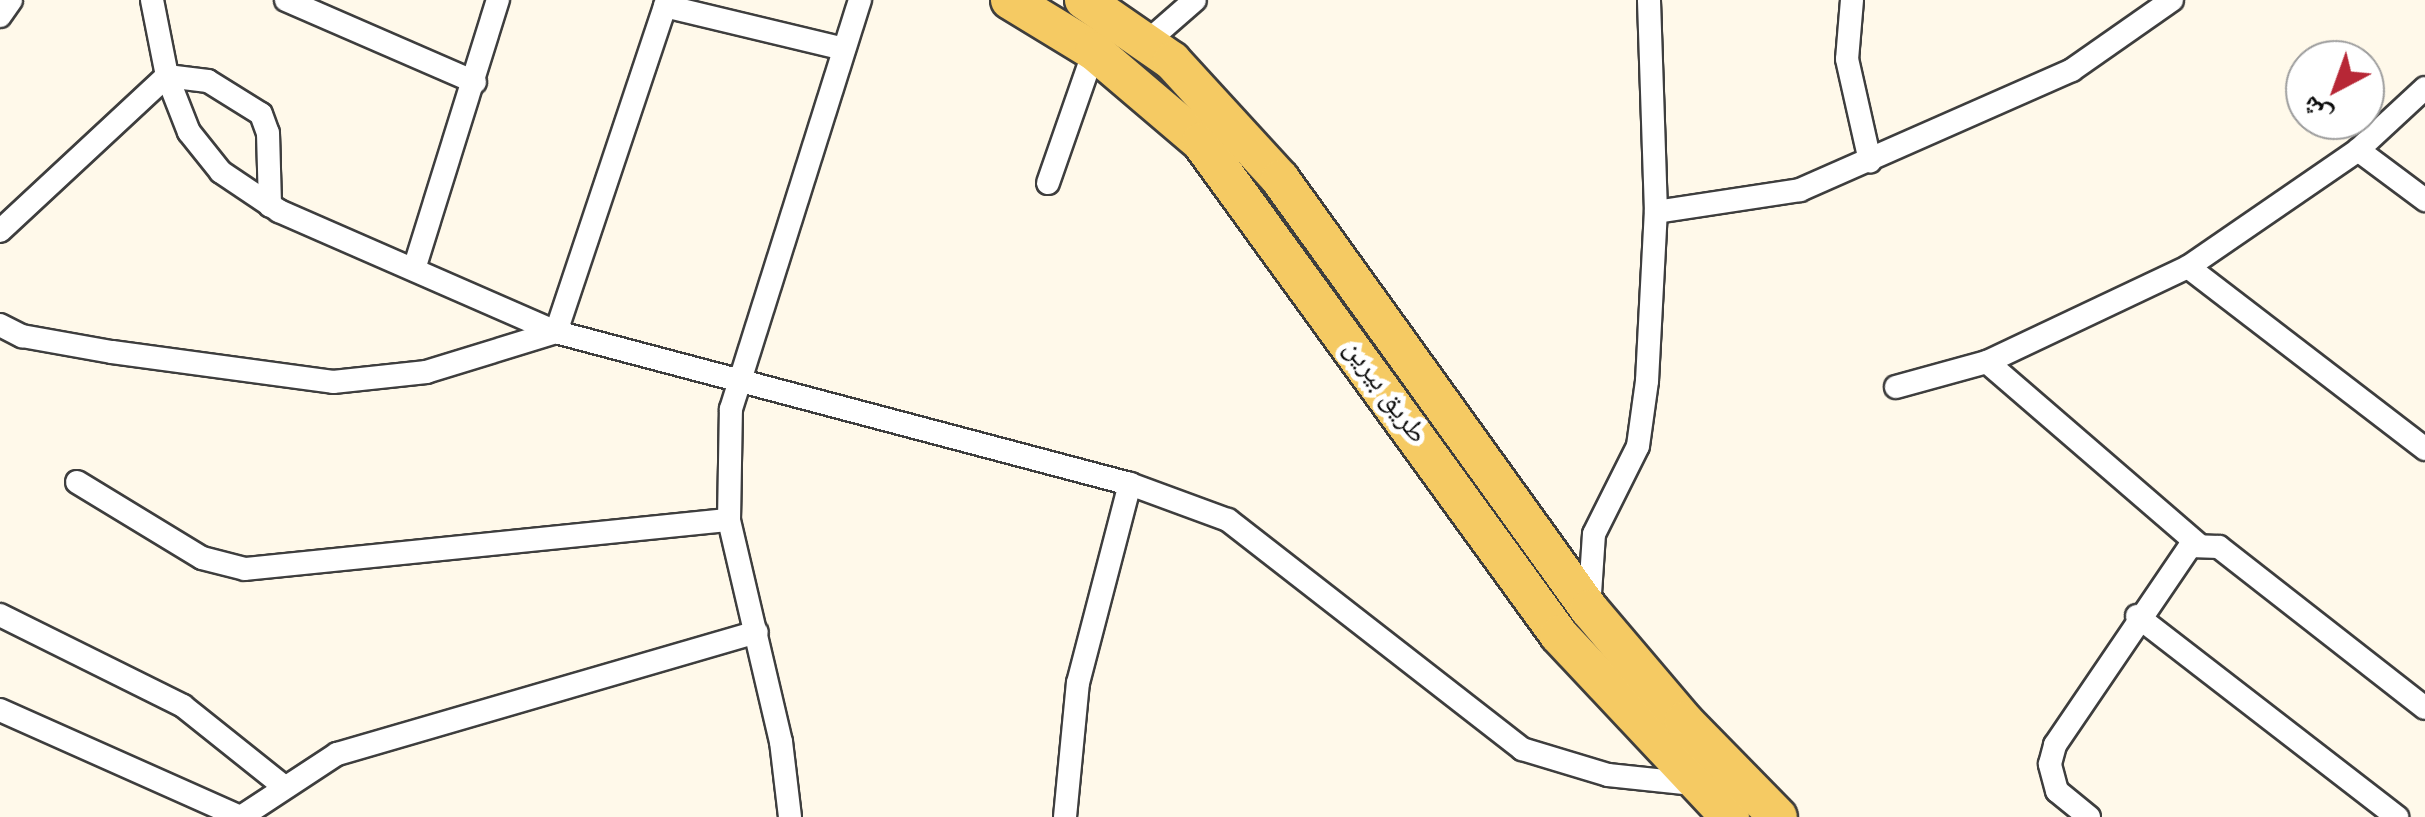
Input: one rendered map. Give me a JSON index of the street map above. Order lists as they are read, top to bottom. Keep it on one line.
{"streets":{"main road":["طريق بيرين"]},"north":"bottom left"}
